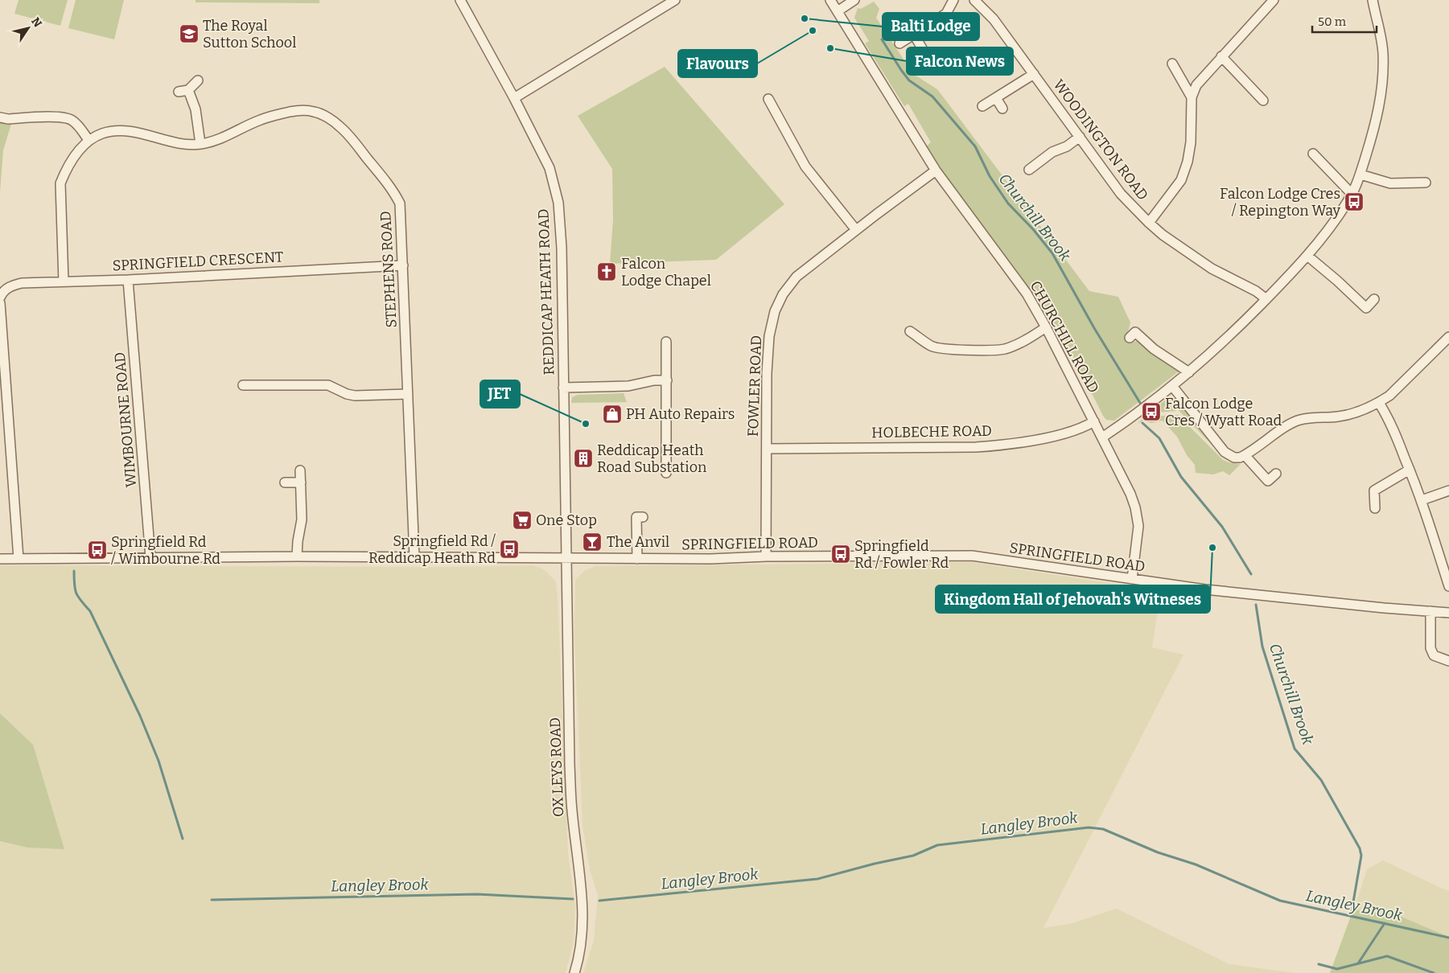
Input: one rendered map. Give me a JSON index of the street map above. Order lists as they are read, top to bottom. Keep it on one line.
{"streets":{"street":["WOODINGTON ROAD","SPRINGFIELD CRESCENT","STEPHENS ROAD","REDDICAP HEATH ROAD","CHURCHILL ROAD","FOWLER ROAD","WIMBOURNE ROAD","HOLBECHE ROAD","SPRINGFIELD ROAD","OX LEYS ROAD"]},"crossings":[["SPRINGFIELD CRESCENT","STEPHENS ROAD"],["SPRINGFIELD CRESCENT","WIMBOURNE ROAD"],["STEPHENS ROAD","SPRINGFIELD ROAD"],["REDDICAP HEATH ROAD","SPRINGFIELD ROAD"],["REDDICAP HEATH ROAD","OX LEYS ROAD"],["CHURCHILL ROAD","FOWLER ROAD"],["CHURCHILL ROAD","HOLBECHE ROAD"],["CHURCHILL ROAD","SPRINGFIELD ROAD"],["FOWLER ROAD","HOLBECHE ROAD"],["FOWLER ROAD","SPRINGFIELD ROAD"],["WIMBOURNE ROAD","SPRINGFIELD ROAD"],["SPRINGFIELD ROAD","OX LEYS ROAD"]],"water":["Churchill Brook","Langley Brook"],"places":{"other":["Balti Lodge","Flavours","Falcon News","JET","Kingdom Hall of Jehovah's Witneses"],"school or university":["The Royal Sutton School"],"bus stop":["Falcon Lodge Cres / Repington Way","Falcon Lodge Cres / Wyatt Road","Springfield Rd / Reddicap Heath Rd","Springfield Rd / Wimbourne Rd","Springfield Rd / Fowler Rd"],"church":["Falcon Lodge Chapel"],"shop":["PH Auto Repairs"],"building":["Reddicap Heath Road Substation"],"supermarket":["One Stop"],"bar":["The Anvil"]},"scale_bar":"50 m","north":"top right"}
